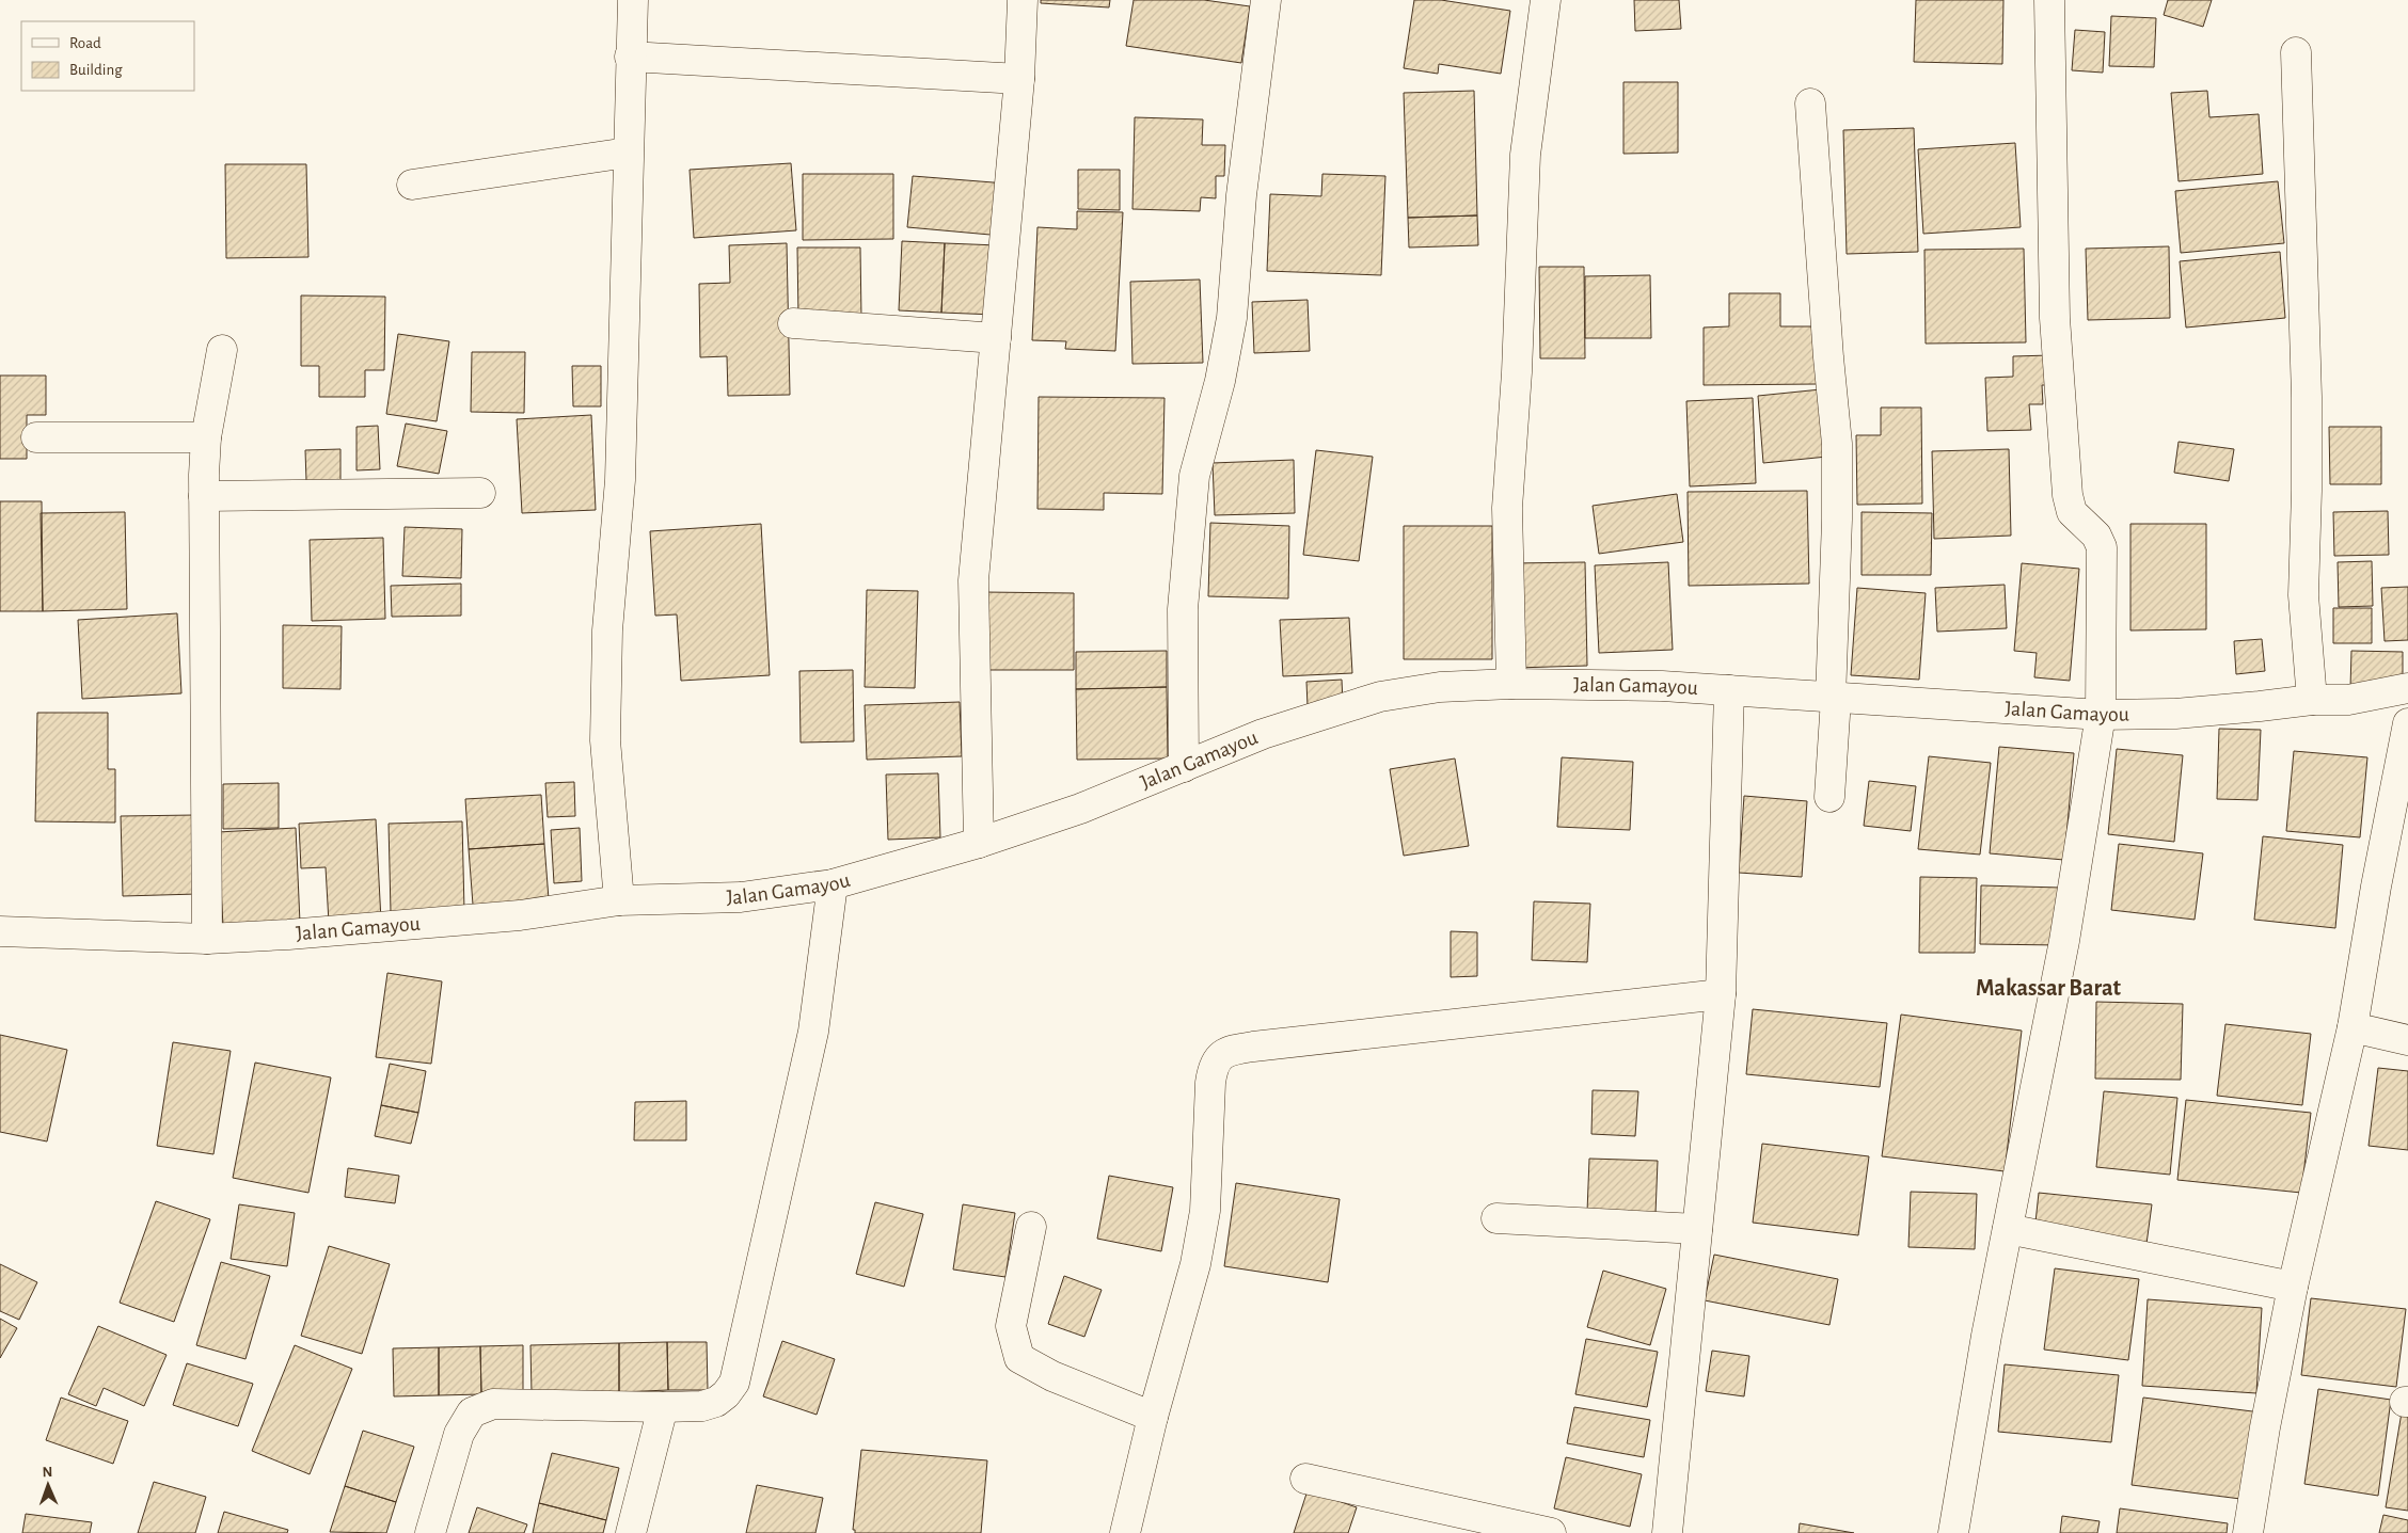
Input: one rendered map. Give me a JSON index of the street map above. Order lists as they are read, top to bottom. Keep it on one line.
{"streets":{"street":["Jalan Gamayou"]},"districts":["Makassar Barat"],"legend":["Road","Building"],"north":"top"}
